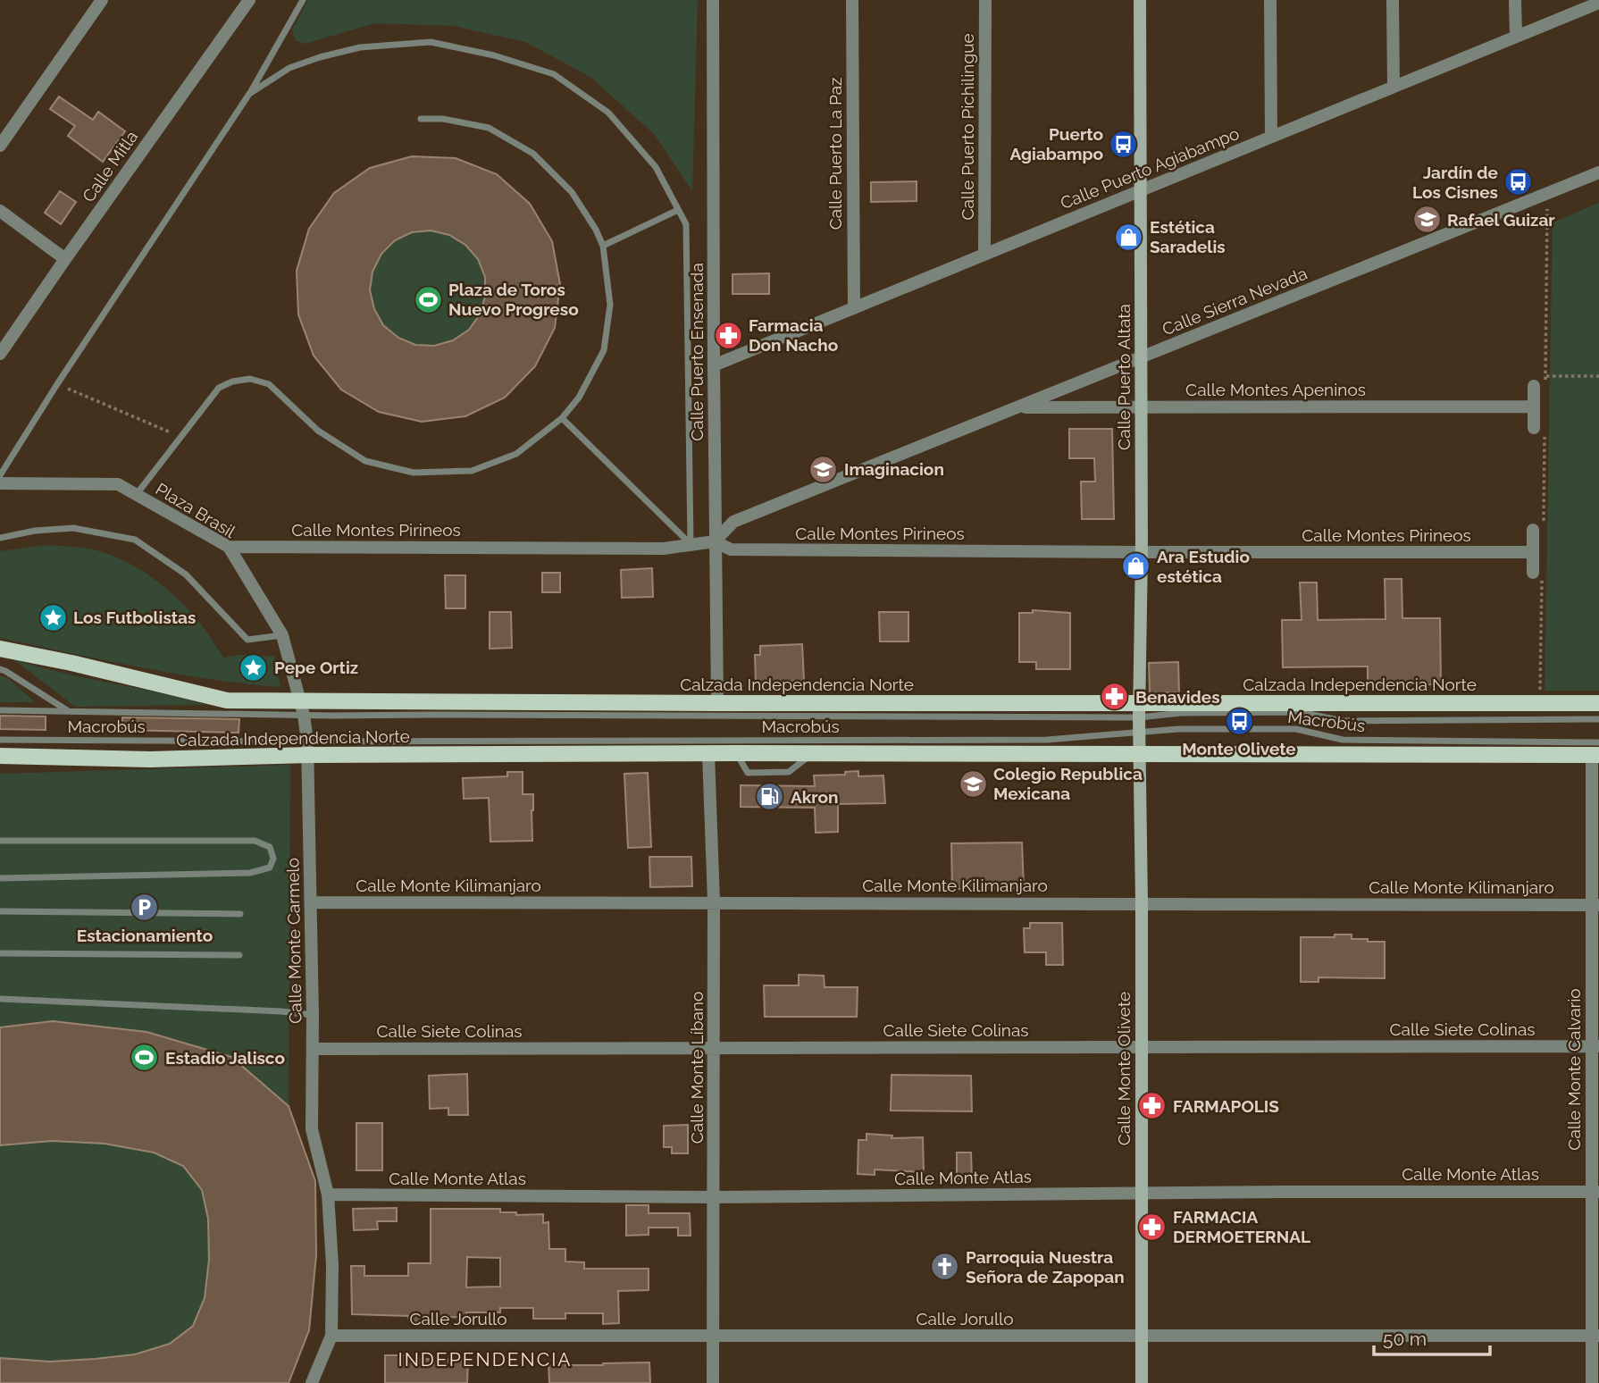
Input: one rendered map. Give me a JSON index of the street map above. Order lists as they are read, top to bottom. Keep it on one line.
{"streets":{"main road":["Calzada Independencia Norte"],"street":["Calle Puerto Pichilingue","Calle Puerto La Paz","Calle Mitla","Calle Puerto Agiabampo","Calle Sierra Nevada","Calle Puerto Ensenada","Calle Puerto Altata","Calle Montes Apeninos","Plaza Brasil","Calle Montes Pirineos","Calle Monte Kilimanjaro","Calle Monte Carmelo","Calle Siete Colinas","Calle Monte Líbano","Calle Monte Olivete","Calle Monte Calvario","Calle Monte Atlas","Calle Jorullo"],"lane":["Macrobús"]},"crossings":[["Calle Puerto Pichilingue","Calle Puerto Agiabampo"],["Calle Puerto La Paz","Calle Puerto Agiabampo"],["Calle Puerto Agiabampo","Calle Puerto Ensenada"],["Calle Puerto Agiabampo","Calle Puerto Altata"],["Calle Sierra Nevada","Calle Puerto Ensenada"],["Calle Sierra Nevada","Calle Puerto Altata"],["Calle Sierra Nevada","Calle Montes Apeninos"],["Calle Sierra Nevada","Calle Montes Pirineos"],["Calle Puerto Ensenada","Calle Montes Pirineos"],["Calle Puerto Ensenada","Calzada Independencia Norte"],["Calle Puerto Altata","Calle Montes Apeninos"],["Calle Puerto Altata","Calle Montes Pirineos"],["Calle Puerto Altata","Calzada Independencia Norte"],["Calle Puerto Altata","Macrobús"],["Calle Puerto Altata","Calle Monte Olivete"],["Plaza Brasil","Calle Montes Pirineos"],["Plaza Brasil","Calzada Independencia Norte"],["Plaza Brasil","Macrobús"],["Plaza Brasil","Calle Monte Carmelo"],["Calzada Independencia Norte","Macrobús"],["Calzada Independencia Norte","Calle Monte Carmelo"],["Calzada Independencia Norte","Calle Monte Líbano"],["Calzada Independencia Norte","Calle Monte Olivete"],["Calzada Independencia Norte","Calle Monte Calvario"],["Macrobús","Calle Monte Carmelo"],["Macrobús","Calle Monte Calvario"],["Calle Monte Kilimanjaro","Calle Monte Carmelo"],["Calle Monte Kilimanjaro","Calle Monte Líbano"],["Calle Monte Kilimanjaro","Calle Monte Olivete"],["Calle Monte Kilimanjaro","Calle Monte Calvario"],["Calle Monte Carmelo","Calle Siete Colinas"],["Calle Monte Carmelo","Calle Monte Atlas"],["Calle Monte Carmelo","Calle Jorullo"],["Calle Siete Colinas","Calle Monte Líbano"],["Calle Siete Colinas","Calle Monte Olivete"],["Calle Siete Colinas","Calle Monte Calvario"],["Calle Monte Líbano","Calle Monte Atlas"],["Calle Monte Líbano","Calle Jorullo"],["Calle Monte Olivete","Calle Monte Atlas"],["Calle Monte Olivete","Calle Jorullo"],["Calle Monte Calvario","Calle Monte Atlas"],["Calle Monte Calvario","Calle Jorullo"]],"districts":["INDEPENDENCIA"],"places":{"bus stop":["Puerto Agiabampo","Jardín de Los Cisnes","Monte Olivete"],"school or university":["Rafael Guizar","Imaginacion","Colegio Republica Mexicana"],"shop":["Estética Saradelis","Ara Estudio estética"],"sports":["Plaza de Toros Nuevo Progreso","Estadio Jalisco"],"pharmacy":["Farmacia Don Nacho","Benavides","FARMAPOLIS","FARMACIA DERMOETERNAL"],"place":["Los Futbolistas","Pepe Ortiz"],"fuel station":["Akron"],"parking":["Estacionamiento"],"church":["Parroquia Nuestra Señora de Zapopan"]},"scale_bar":"50 m"}
